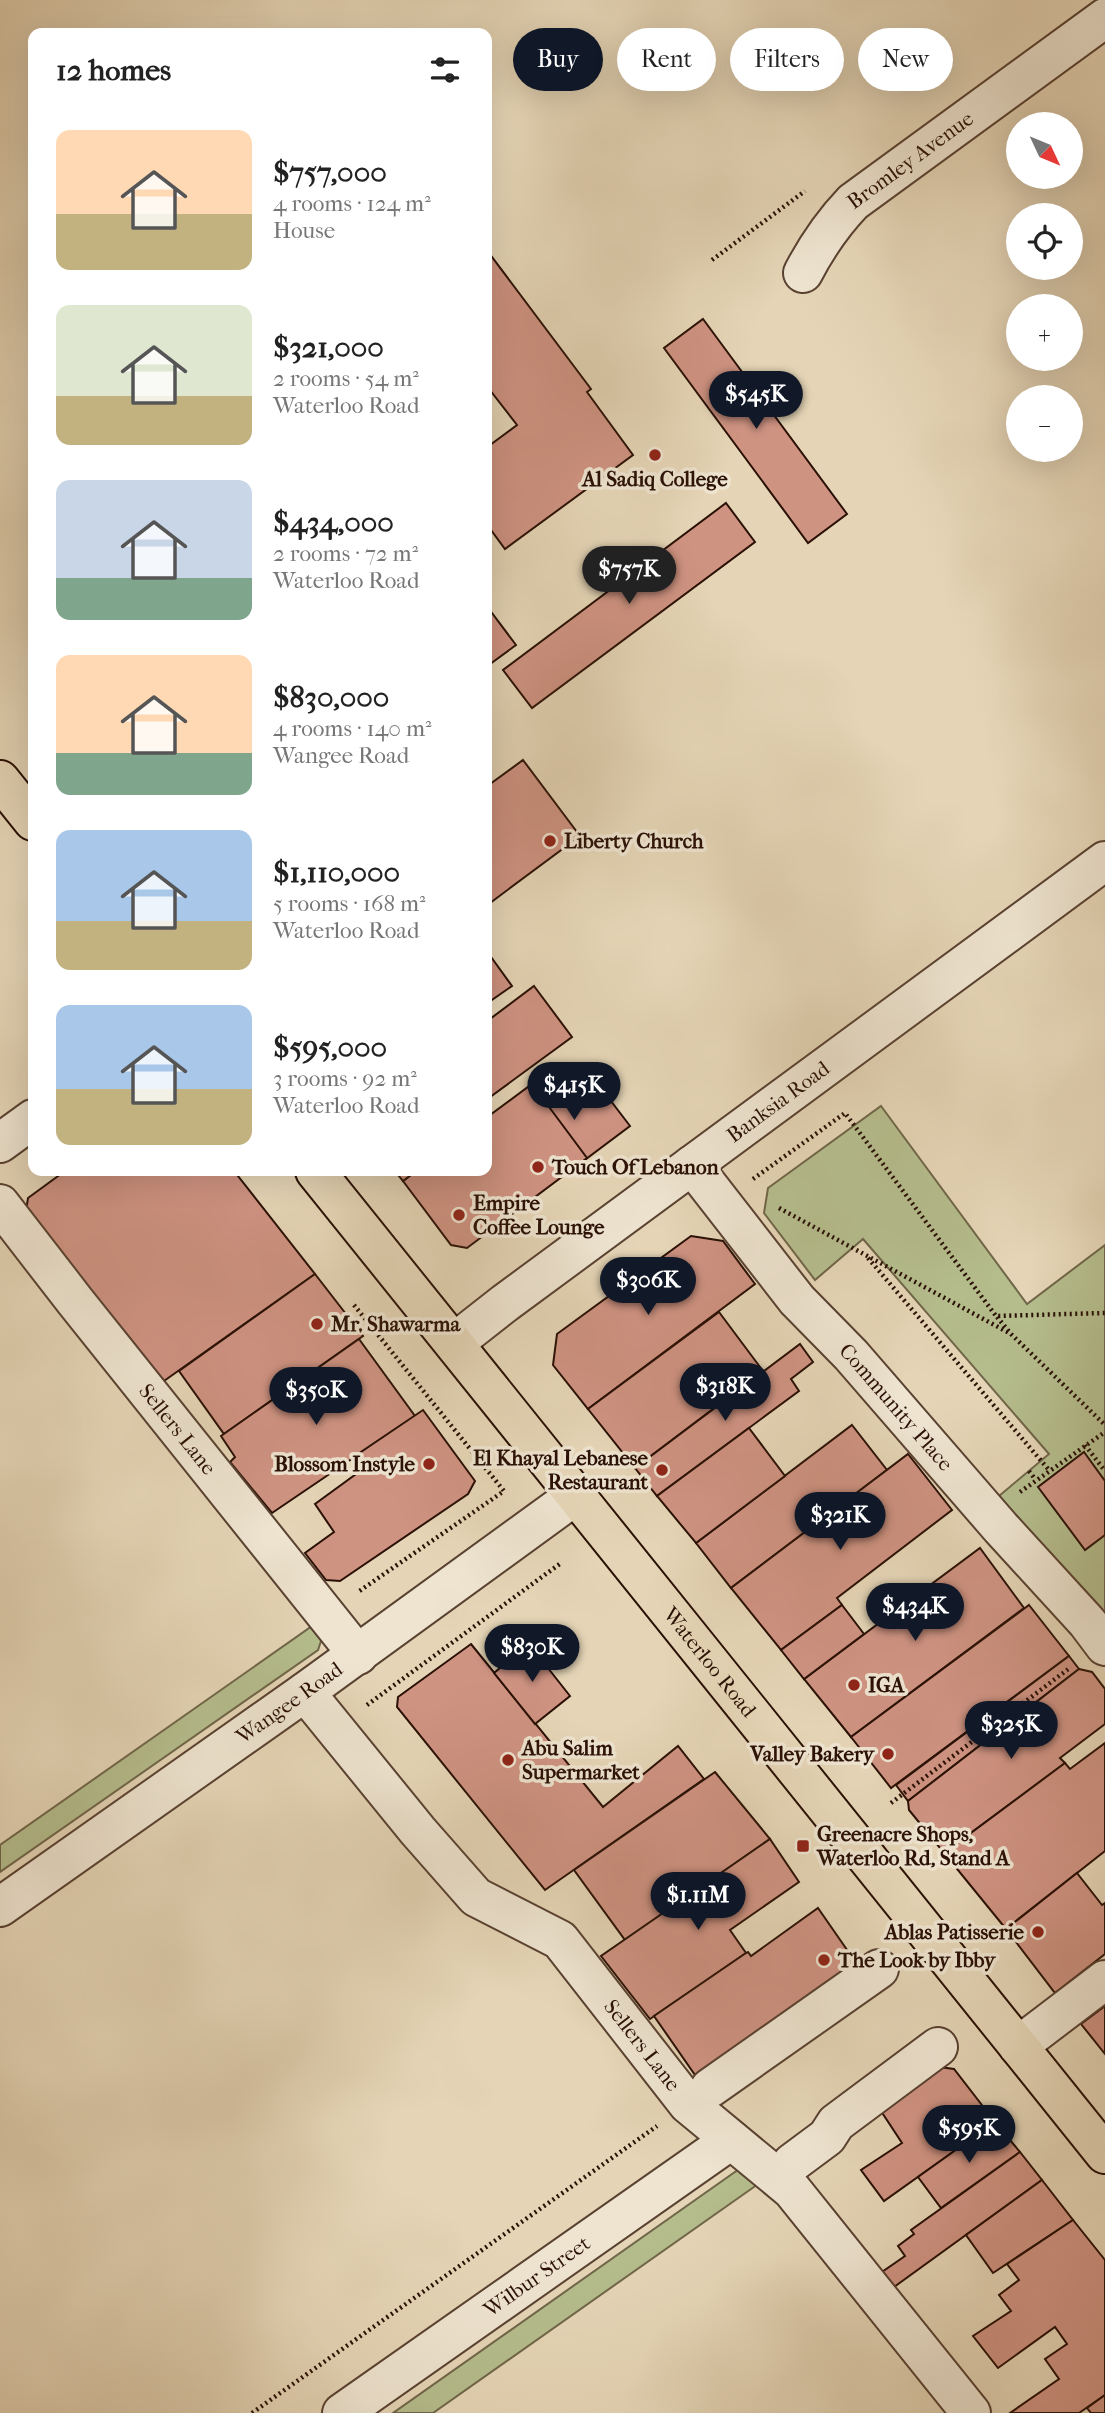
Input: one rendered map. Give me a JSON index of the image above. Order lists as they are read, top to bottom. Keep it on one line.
{"streets":{"main road":["Waterloo Road"],"street":["Bromley Avenue","Banksia Road","Community Place","Sellers Lane","Wangee Road","Wilbur Street"]},"crossings":[["Banksia Road","Community Place"],["Banksia Road","Waterloo Road"],["Sellers Lane","Wangee Road"],["Sellers Lane","Wilbur Street"],["Waterloo Road","Wangee Road"]],"places":{"other":["Al Sadiq College","Liberty Church","Touch Of Lebanon","Empire Coffee Lounge","Mr. Shawarma","Blossom Instyle","El Khayal Lebanese Restaurant","IGA","Valley Bakery","Abu Salim Supermarket","Ablas Patisserie","The Look by Ibby"],"transit":["Greenacre Shops, Waterloo Rd, Stand A"]},"north":"bottom right","page":{"chip":["Buy","Rent","Filters","New"],"heading":"12 homes","map_buttons":["+","−"],"list":[{"name":"$757,000","note":"4 rooms · 124 m² · House"},{"name":"$321,000","note":"2 rooms · 54 m² · Waterloo Road"},{"name":"$434,000","note":"2 rooms · 72 m² · Waterloo Road"},{"name":"$830,000","note":"4 rooms · 140 m² · Wangee Road"},{"name":"$1,110,000","note":"5 rooms · 168 m² · Waterloo Road"},{"name":"$595,000","note":"3 rooms · 92 m² · Waterloo Road"}],"price":["$545K","$757K","$415K","$306K","$318K","$350K","$321K","$434K","$830K","$325K","$1.11M","$595K"]}}
